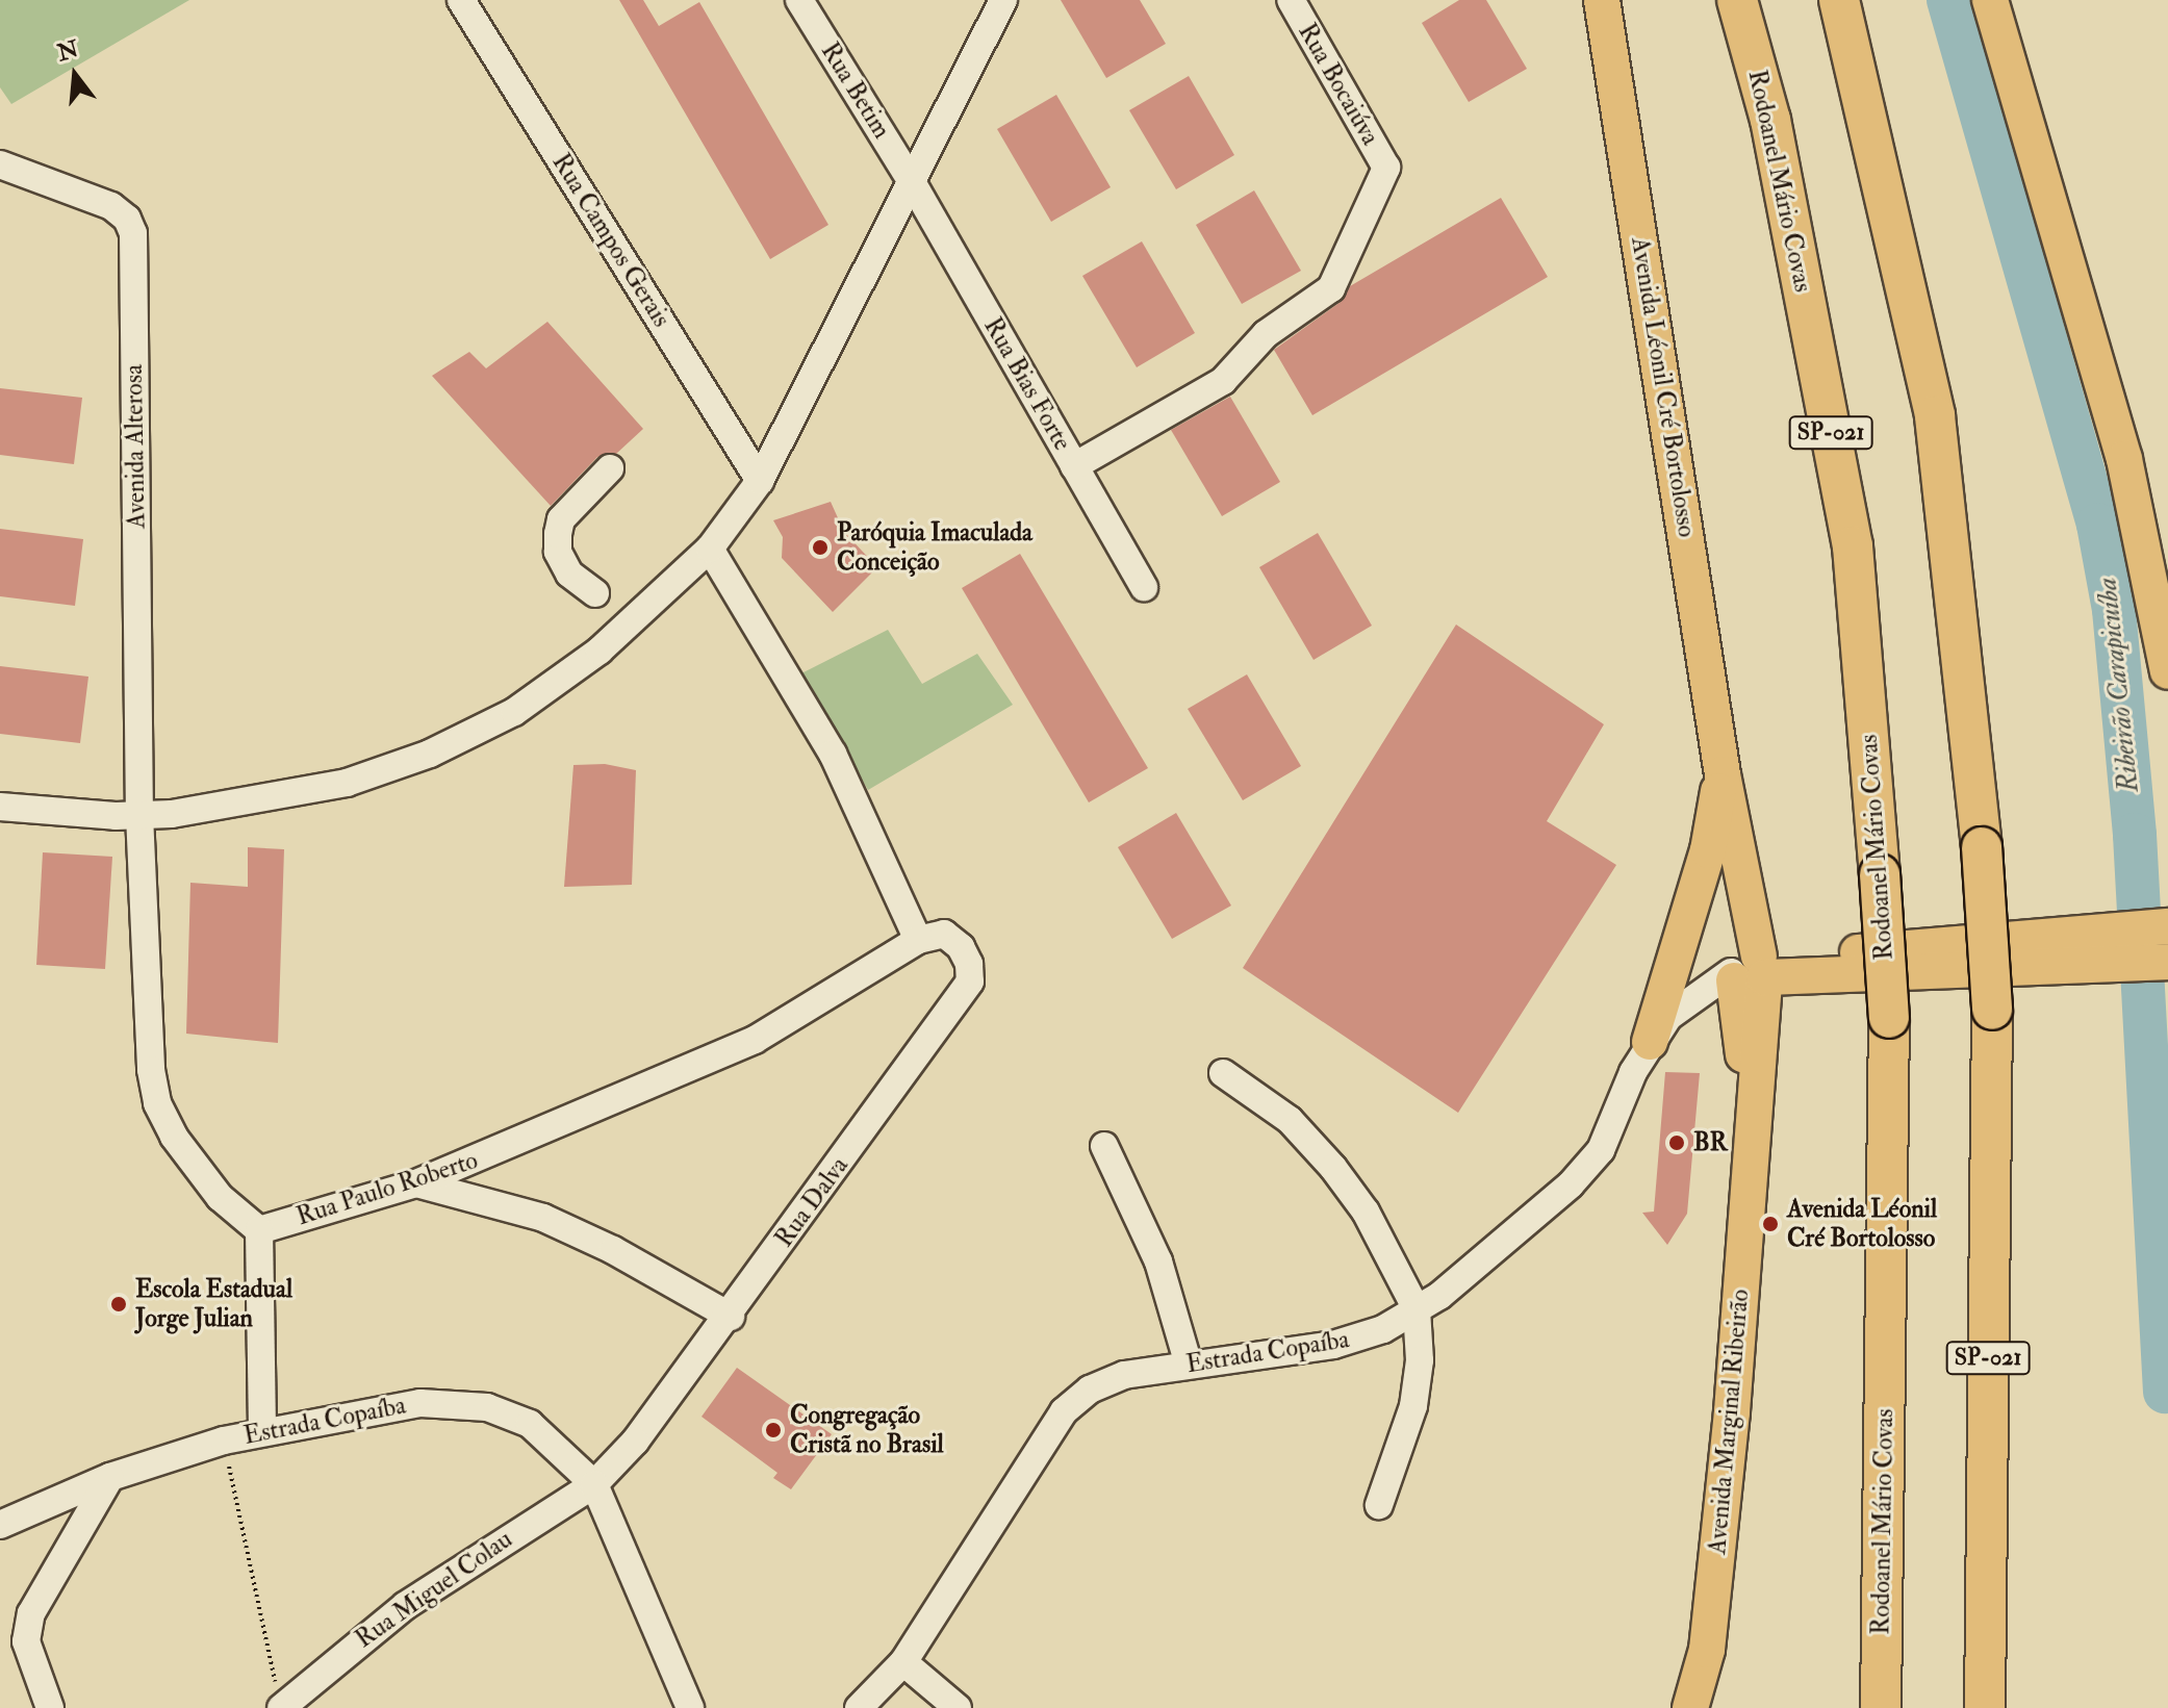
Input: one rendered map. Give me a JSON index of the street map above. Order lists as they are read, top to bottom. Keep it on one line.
{"streets":{"highway":["Rodoanel Mário Covas","SP-021"],"main road":["Avenida Léonil Cré Bortolosso","Avenida Marginal Ribeirão"],"street":["Rua Bocaiúva","Rua Betim","Rua Campos Gerais","Rua Bias Forte","Avenida Alterosa","Rua Paulo Roberto","Rua Dalva","Estrada Copaíba","Rua Miguel Colau"]},"crossings":[["Rua Bocaiúva","Rua Bias Forte"],["Rua Betim","Rua Bias Forte"],["Avenida Léonil Cré Bortolosso","Estrada Copaíba"],["Avenida Léonil Cré Bortolosso","Avenida Marginal Ribeirão"],["Rua Paulo Roberto","Rua Dalva"],["Rua Dalva","Estrada Copaíba"],["Rua Dalva","Rua Miguel Colau"],["Estrada Copaíba","Rua Miguel Colau"]],"water":["Ribeirão Carapicuíba"],"places":["Paróquia Imaculada Conceição","BR","Avenida Léonil Cré Bortolosso","Escola Estadual Jorge Julian","Congregação Cristã no Brasil"],"north":"top"}
